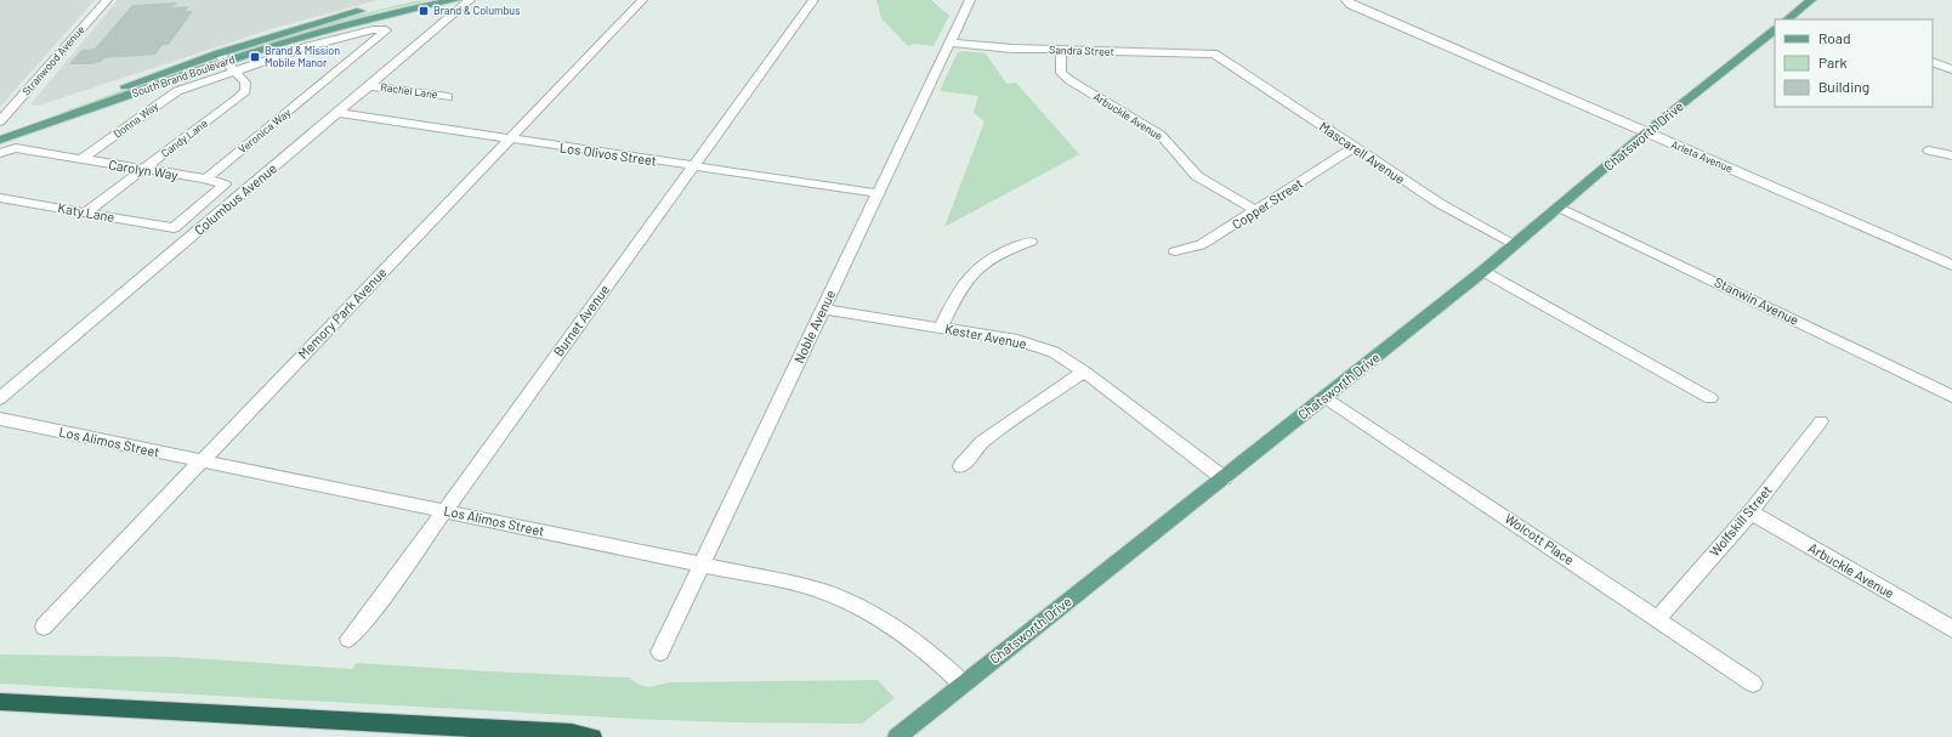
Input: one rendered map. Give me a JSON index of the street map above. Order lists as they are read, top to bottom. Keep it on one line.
{"streets":{"main road":["South Brand Boulevard","Chatsworth Drive"],"street":["Sandra Street","Stranwood Avenue","Rachel Lane","Arbuckle Avenue","Donna Way","Veronica Way","Candy Lane","Mascarell Avenue","Los Olivos Street","Arleta Avenue","Carolyn Way","Columbus Avenue","Copper Street","Katy Lane","Stanwin Avenue","Memory Park Avenue","Burnet Avenue","Noble Avenue","Kester Avenue","Los Alimos Street","Wolfskill Street","Wolcott Place"]},"crossings":[["Sandra Street","Arbuckle Avenue"],["Sandra Street","Mascarell Avenue"],["Sandra Street","Noble Avenue"],["South Brand Boulevard","Donna Way"],["South Brand Boulevard","Candy Lane"],["Rachel Lane","Columbus Avenue"],["Arbuckle Avenue","Copper Street"],["Arbuckle Avenue","Wolfskill Street"],["Donna Way","Veronica Way"],["Donna Way","Candy Lane"],["Donna Way","Carolyn Way"],["Veronica Way","Carolyn Way"],["Veronica Way","Katy Lane"],["Chatsworth Drive","Mascarell Avenue"],["Chatsworth Drive","Arleta Avenue"],["Chatsworth Drive","Stanwin Avenue"],["Chatsworth Drive","Kester Avenue"],["Chatsworth Drive","Los Alimos Street"],["Chatsworth Drive","Wolcott Place"],["Candy Lane","Carolyn Way"],["Candy Lane","Katy Lane"],["Mascarell Avenue","Copper Street"],["Los Olivos Street","Columbus Avenue"],["Los Olivos Street","Memory Park Avenue"],["Los Olivos Street","Burnet Avenue"],["Los Olivos Street","Noble Avenue"],["Carolyn Way","Katy Lane"],["Memory Park Avenue","Los Alimos Street"],["Burnet Avenue","Los Alimos Street"],["Noble Avenue","Kester Avenue"],["Noble Avenue","Los Alimos Street"],["Wolfskill Street","Wolcott Place"]],"places":{"transit":["Brand & Columbus","Brand & Mission Mobile Manor"]},"legend":["Road","Park","Building"]}
